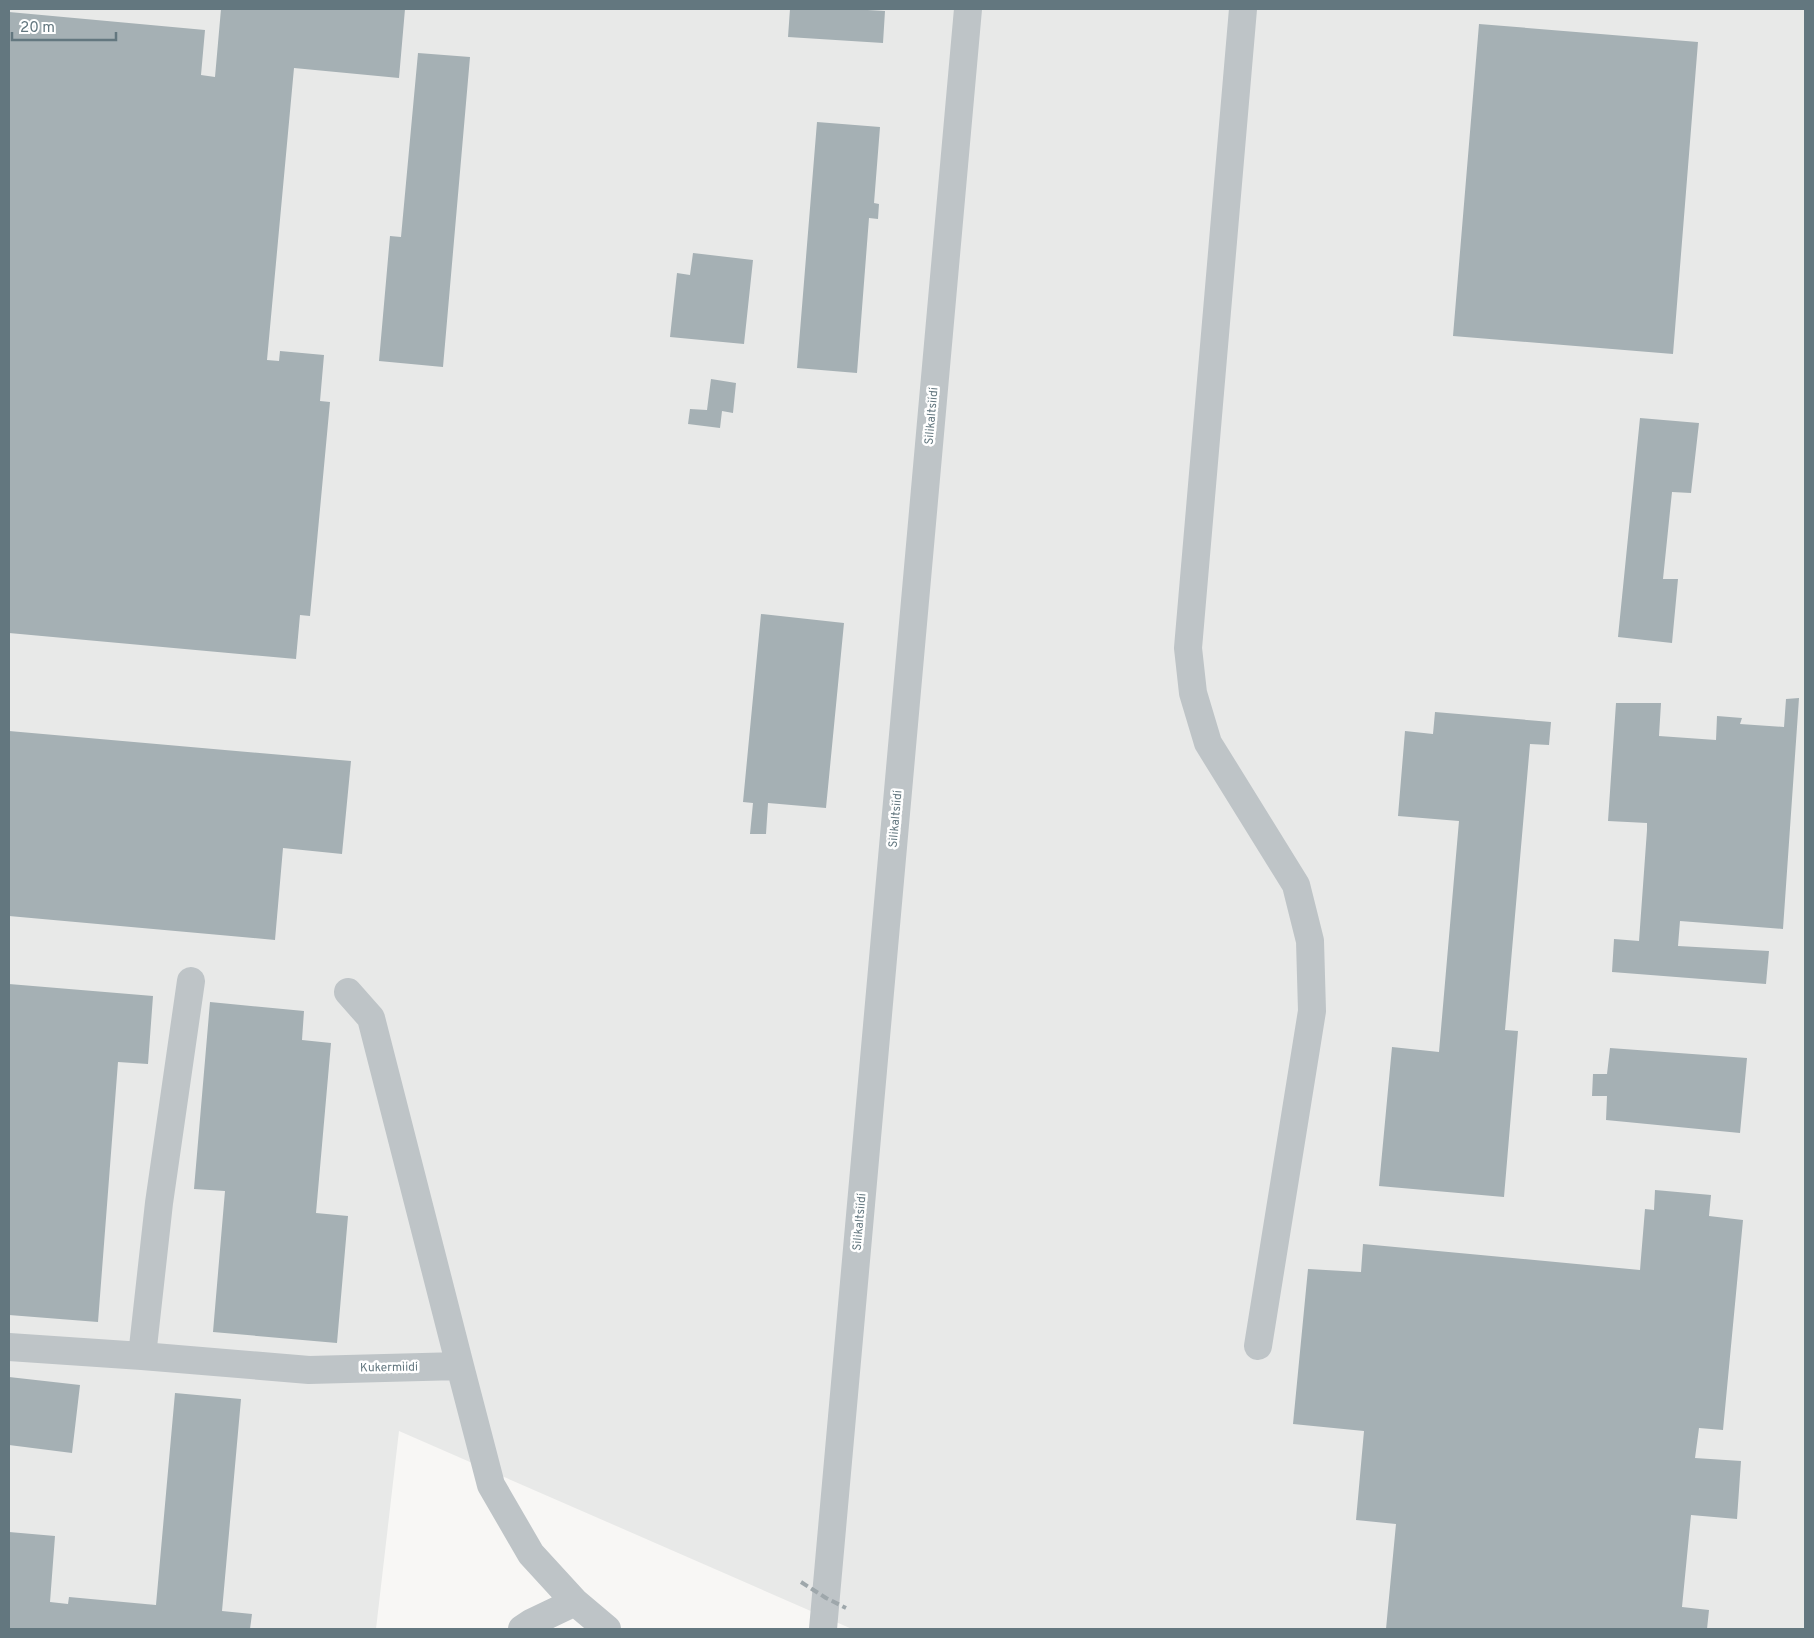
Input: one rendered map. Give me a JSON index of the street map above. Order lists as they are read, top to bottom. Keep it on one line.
{"streets":{"street":["Silikaltsiidi","Kukermiidi"]},"scale_bar":"20 m"}
